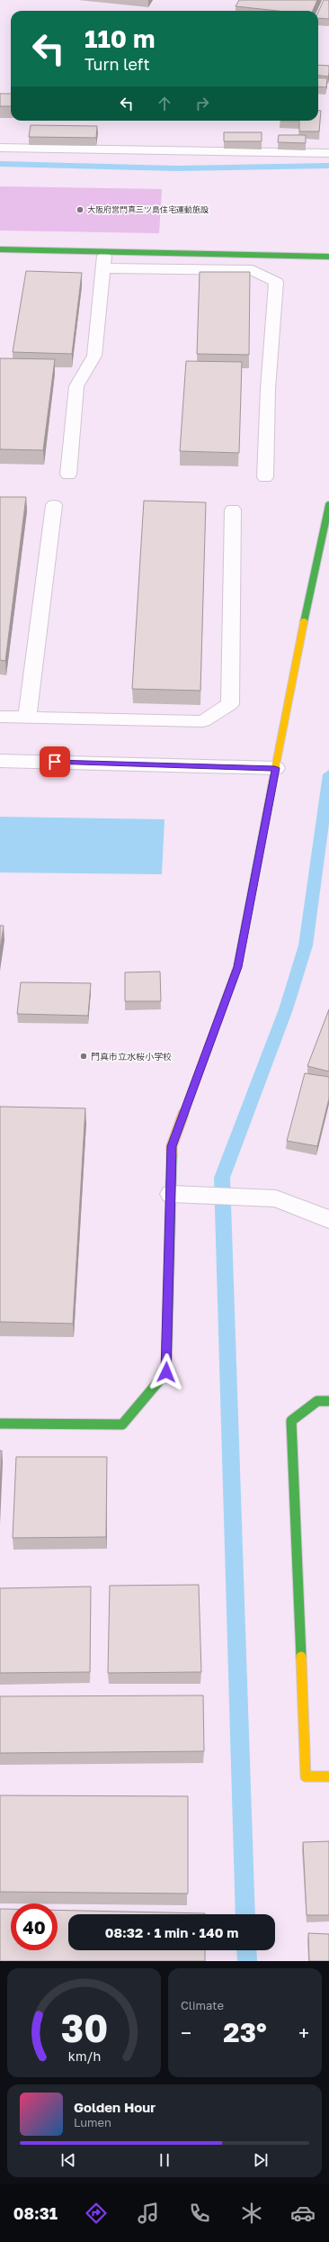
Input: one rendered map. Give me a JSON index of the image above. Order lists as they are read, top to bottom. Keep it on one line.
{"places":["大阪府営門真三ツ島住宅運動施設","門真市立水桜小学校"],"page":{"turn":["110 m","Turn left"],"limit":"40","trip":"08:32 · 1 min · 140 m","tile":"Climate","heat":["−","23°","+"],"song":["Golden Hour","Lumen"],"tabs":"08:31","gauge":["30","km/h"]}}
